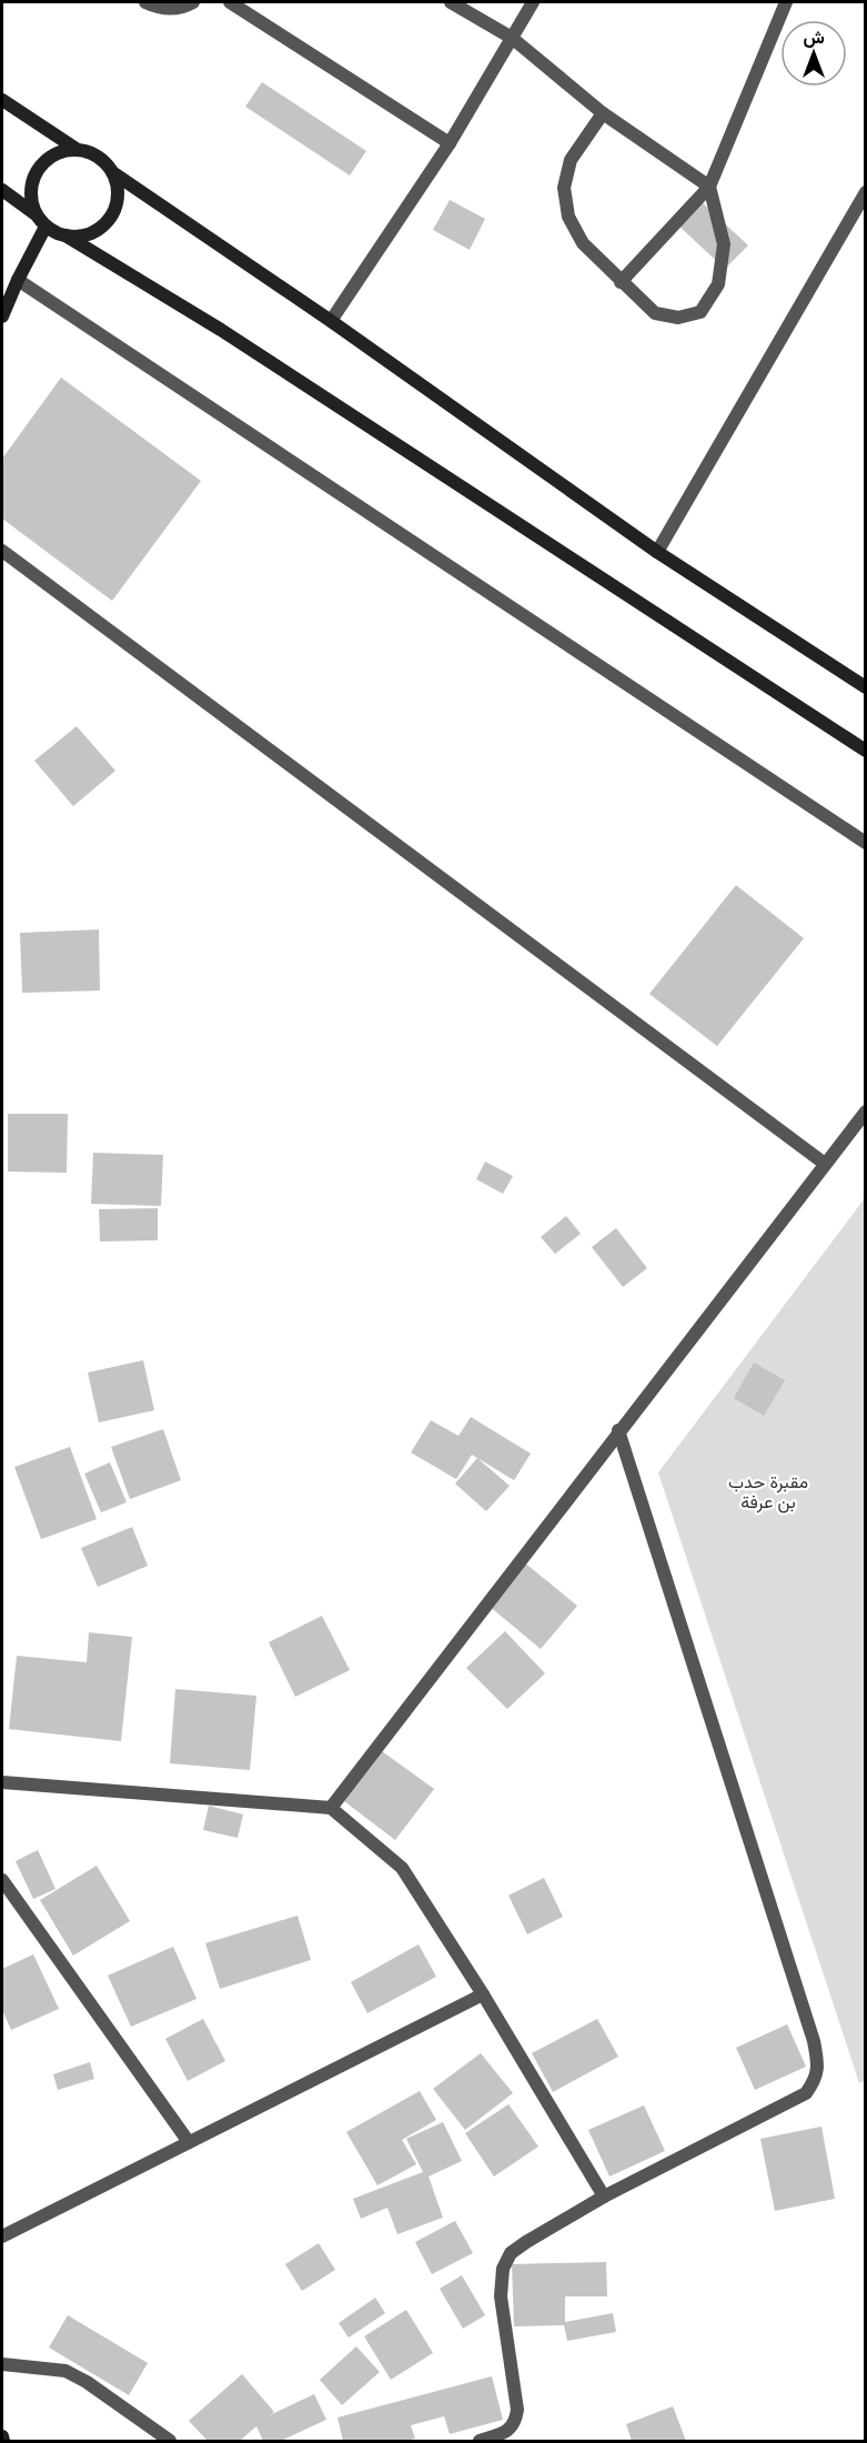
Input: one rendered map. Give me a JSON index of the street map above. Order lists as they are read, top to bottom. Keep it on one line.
{"parks":["مقبرة حدب بن عرفة"],"north":"top"}
